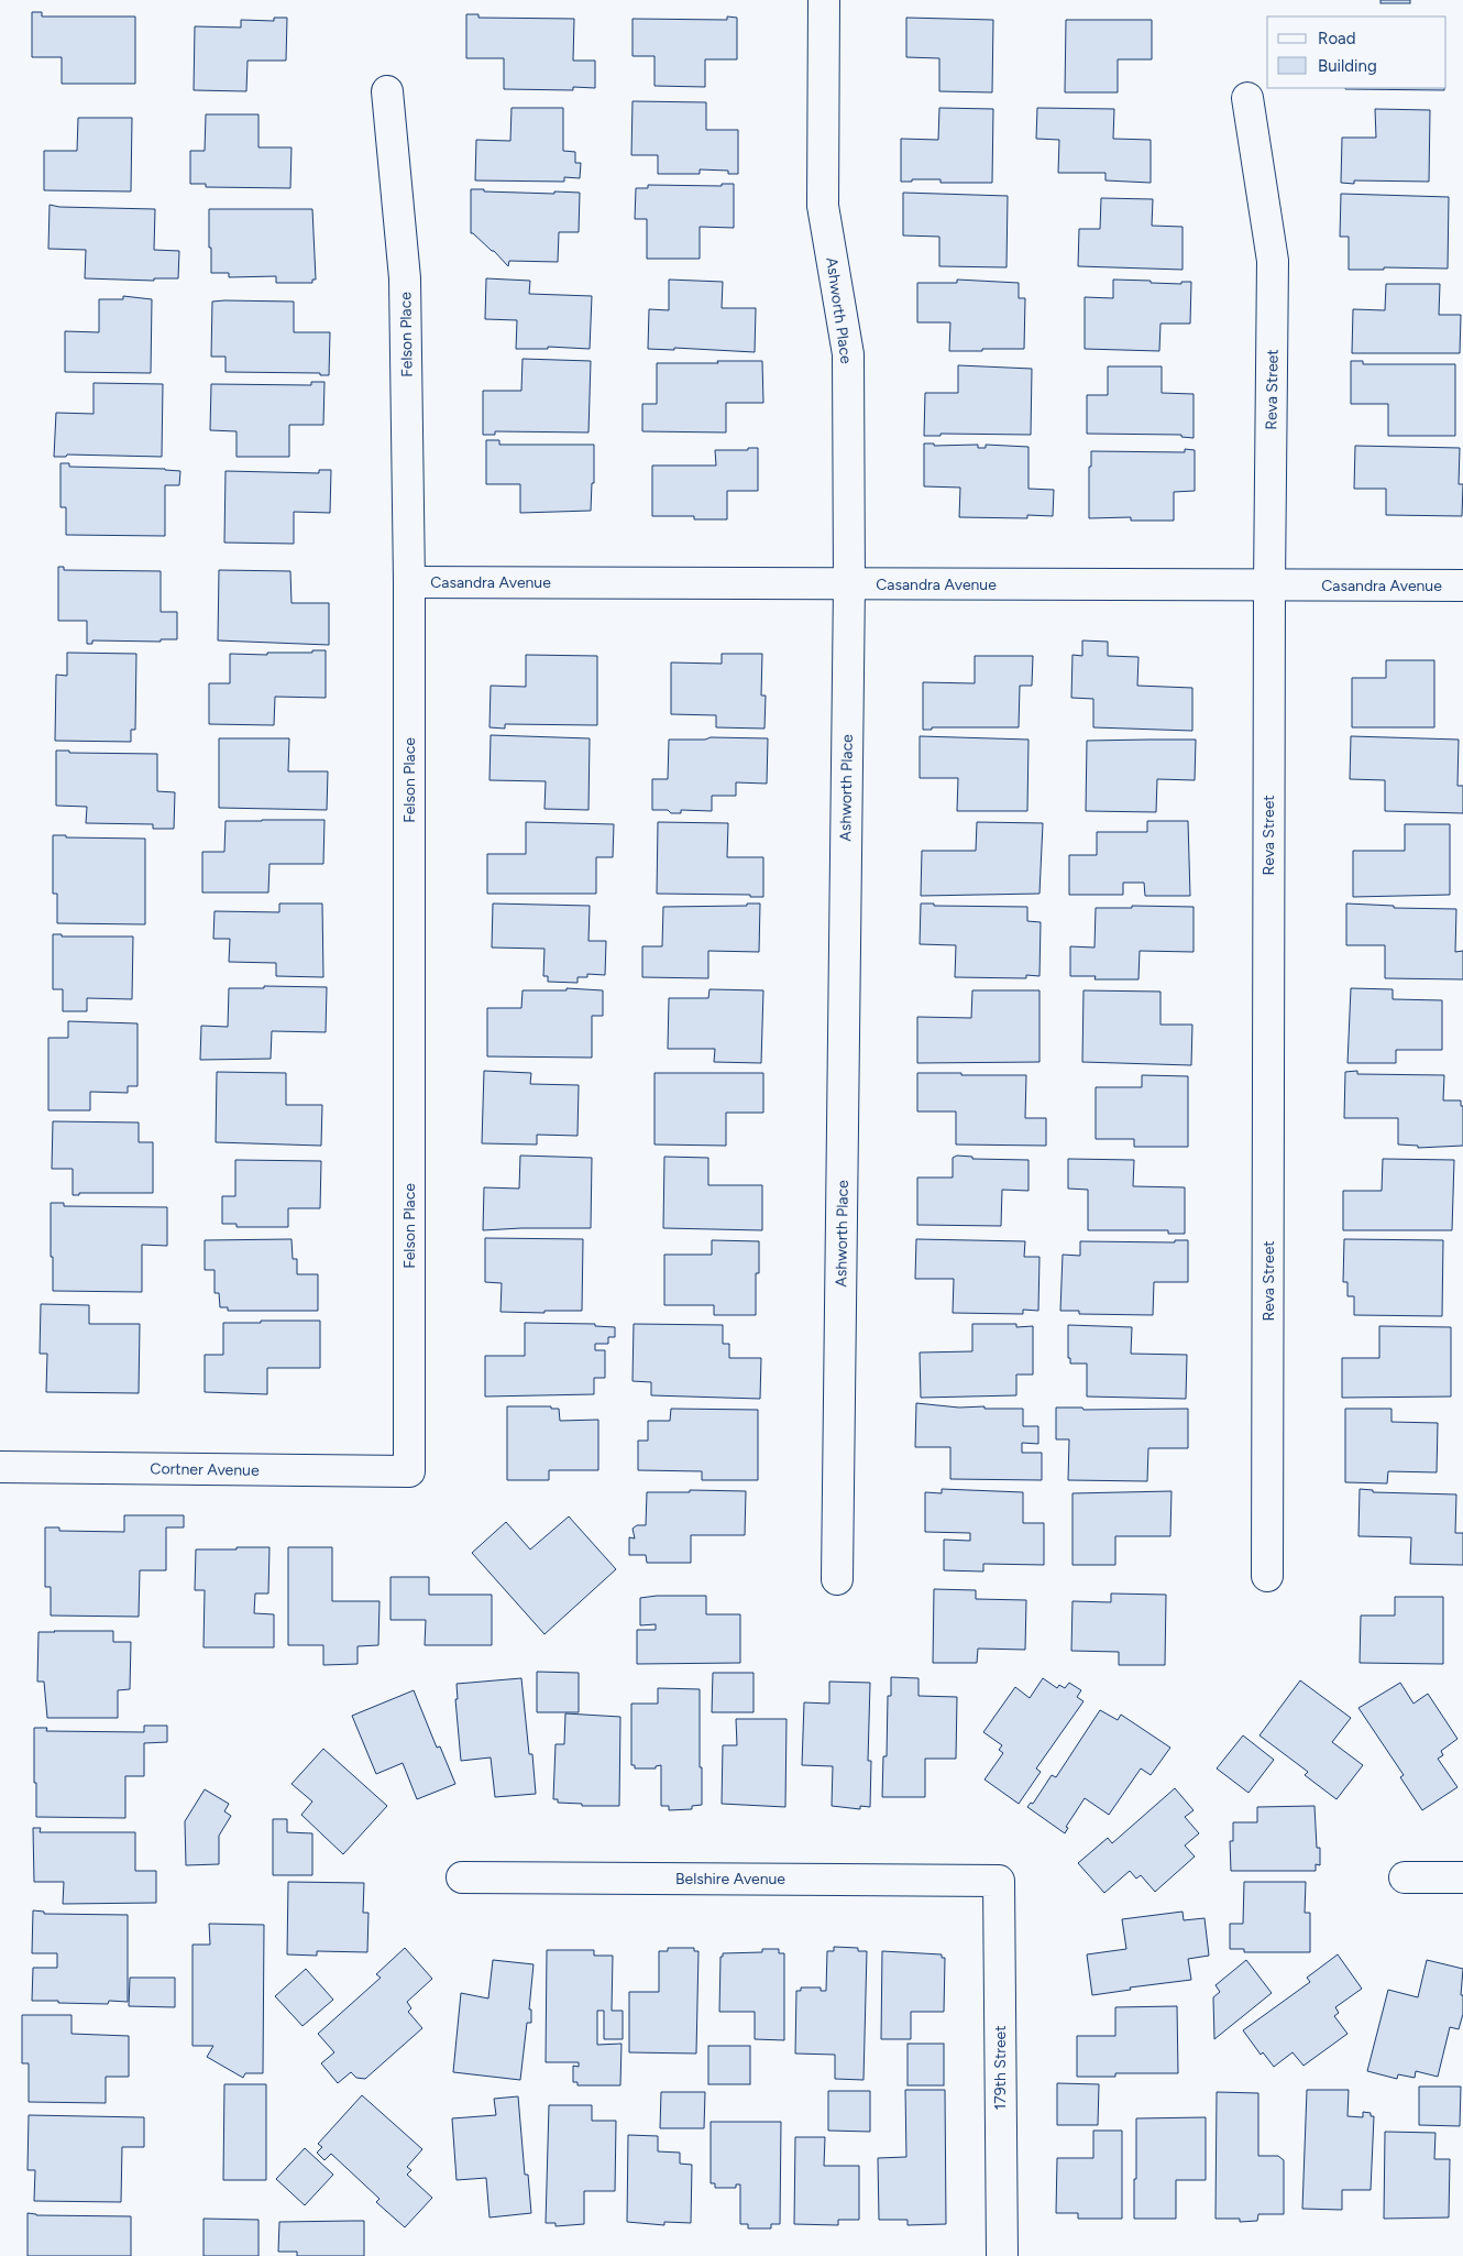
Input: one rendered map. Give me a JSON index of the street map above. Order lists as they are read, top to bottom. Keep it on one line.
{"streets":{"street":["Ashworth Place","Felson Place","Reva Street","Casandra Avenue","Cortner Avenue","Belshire Avenue","179th Street"]},"crossings":[["Ashworth Place","Casandra Avenue"],["Felson Place","Casandra Avenue"],["Felson Place","Cortner Avenue"],["Reva Street","Casandra Avenue"],["Belshire Avenue","179th Street"]],"legend":["Road","Building"]}
